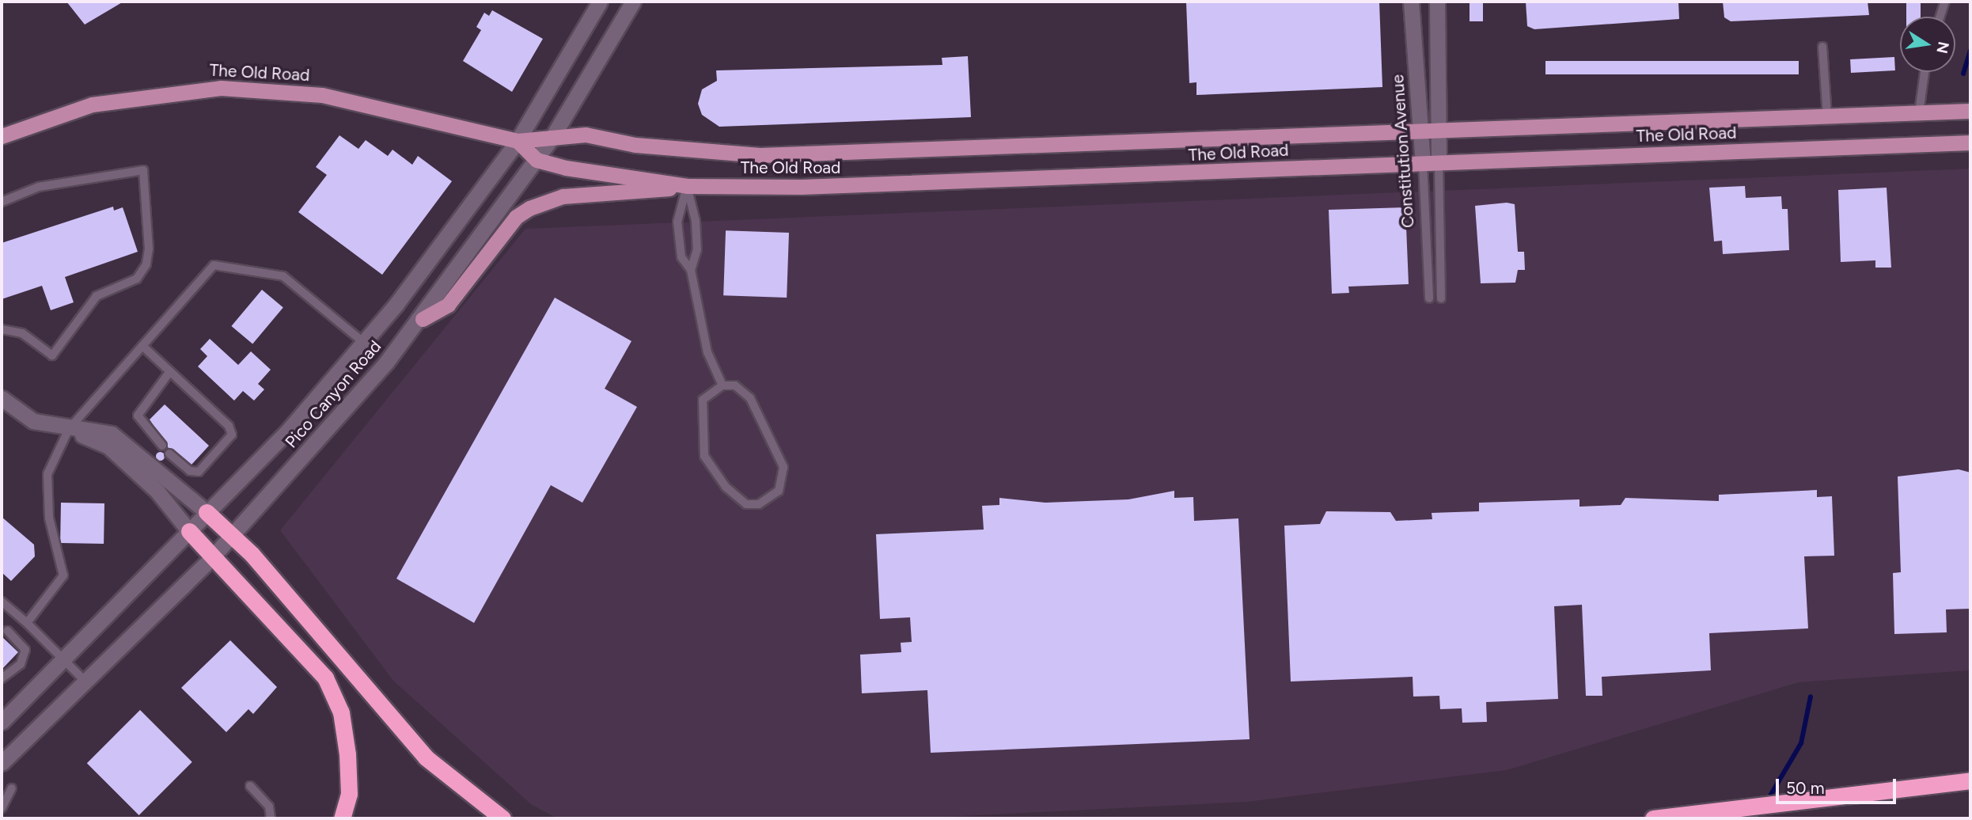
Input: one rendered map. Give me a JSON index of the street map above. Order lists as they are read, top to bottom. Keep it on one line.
{"streets":{"main road":["The Old Road","Constitution Avenue","Pico Canyon Road"]},"crossings":[["The Old Road","Constitution Avenue"],["The Old Road","Pico Canyon Road"]],"scale_bar":"50 m","north":"right"}
